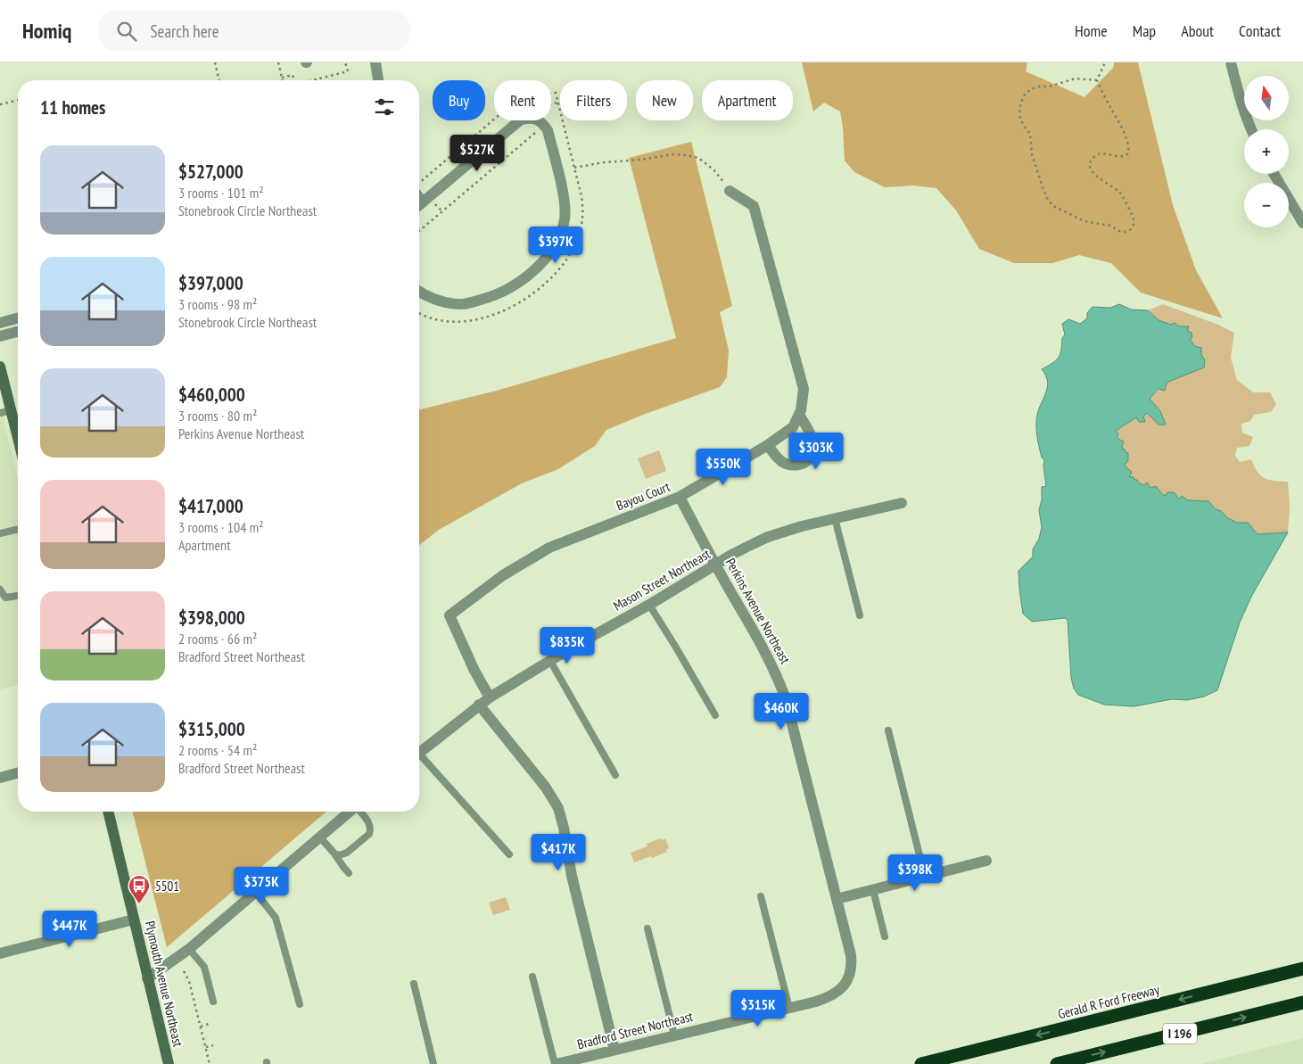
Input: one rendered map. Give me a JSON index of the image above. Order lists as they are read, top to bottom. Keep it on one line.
{"streets":{"highway":["Gerald R Ford Freeway","I 196"],"main road":["Plymouth Avenue Northeast"],"street":["Bayou Court","Mason Street Northeast","Perkins Avenue Northeast","Bradford Street Northeast"]},"crossings":[["Bayou Court","Mason Street Northeast"],["Bayou Court","Perkins Avenue Northeast"],["Mason Street Northeast","Perkins Avenue Northeast"],["Perkins Avenue Northeast","Bradford Street Northeast"]],"places":{"bus stop":["5501"]},"north":"top","page":{"header":"Homiq","search":"Search here","nav":["Home","Map","About","Contact"],"map_buttons":["+","−"],"chip":["Buy","Rent","Filters","New","Apartment"],"heading":"11 homes","list":[{"name":"$527,000","note":"3 rooms · 101 m² · Stonebrook Circle Northeast"},{"name":"$397,000","note":"3 rooms · 98 m² · Stonebrook Circle Northeast"},{"name":"$460,000","note":"3 rooms · 80 m² · Perkins Avenue Northeast"},{"name":"$417,000","note":"3 rooms · 104 m² · Apartment"},{"name":"$398,000","note":"2 rooms · 66 m² · Bradford Street Northeast"},{"name":"$315,000","note":"2 rooms · 54 m² · Bradford Street Northeast"}],"price":["$527K","$397K","$303K","$550K","$835K","$460K","$417K","$398K","$375K","$447K","$315K"]}}
